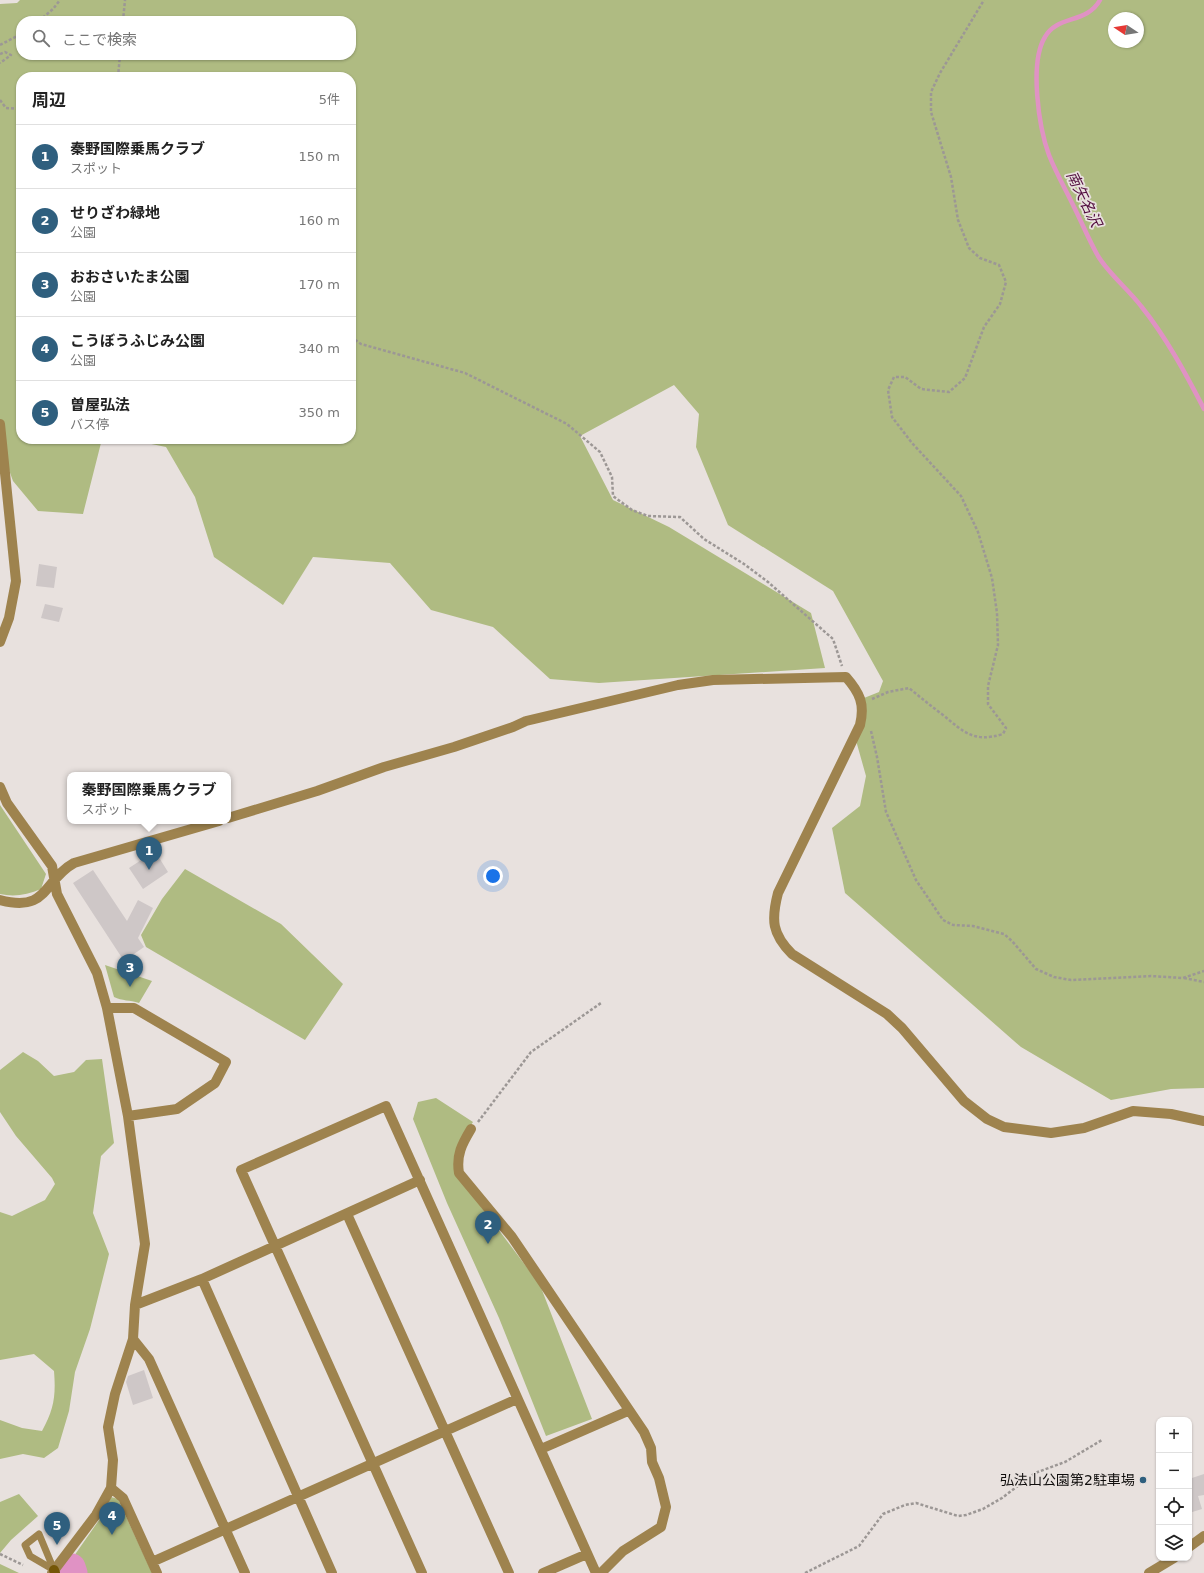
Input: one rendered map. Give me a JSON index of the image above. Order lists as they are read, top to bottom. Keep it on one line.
{"water":["南矢名沢"],"places":["弘法山公園第2駐車場"],"north":"left","page":{"search":"ここで検索","heading":["周辺","5件"],"list":[{"mark":"1","name":"秦野国際乗馬クラブ","note":"スポット","value":"150 m"},{"mark":"2","name":"せりざわ緑地","note":"公園","value":"160 m"},{"mark":"3","name":"おおさいたま公園","note":"公園","value":"170 m"},{"mark":"4","name":"こうぼうふじみ公園","note":"公園","value":"340 m"},{"mark":"5","name":"曽屋弘法","note":"バス停","value":"350 m"}],"popup":["秦野国際乗馬クラブ","スポット"],"pins":["1","3","2","4","5"],"map_buttons":["+","−"]}}
